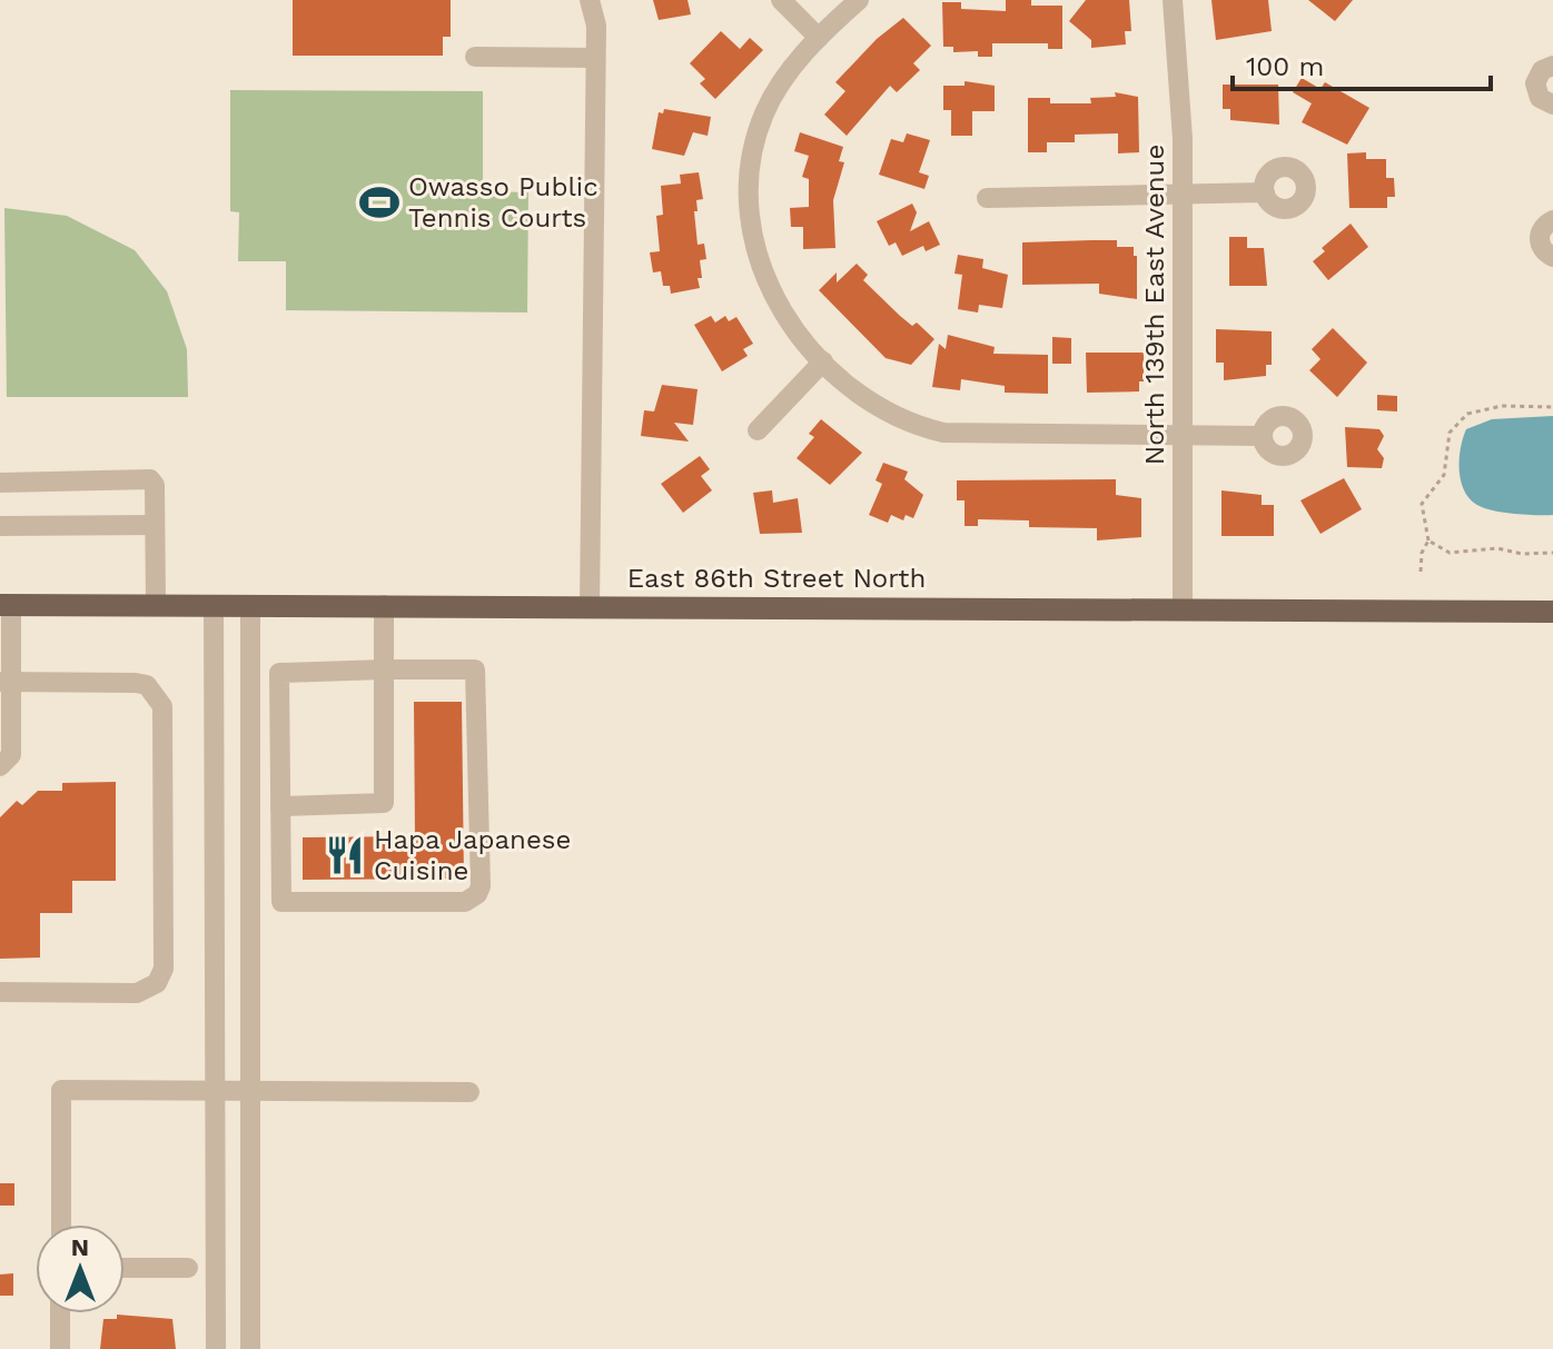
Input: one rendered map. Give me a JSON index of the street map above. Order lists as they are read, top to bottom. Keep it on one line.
{"streets":{"main road":["East 86th Street North"],"street":["North 139th East Avenue"]},"crossings":[["North 139th East Avenue","East 86th Street North"]],"places":{"sports":["Owasso Public Tennis Courts"],"restaurant":["Hapa Japanese Cuisine"]},"scale_bar":"100 m","north":"top"}
